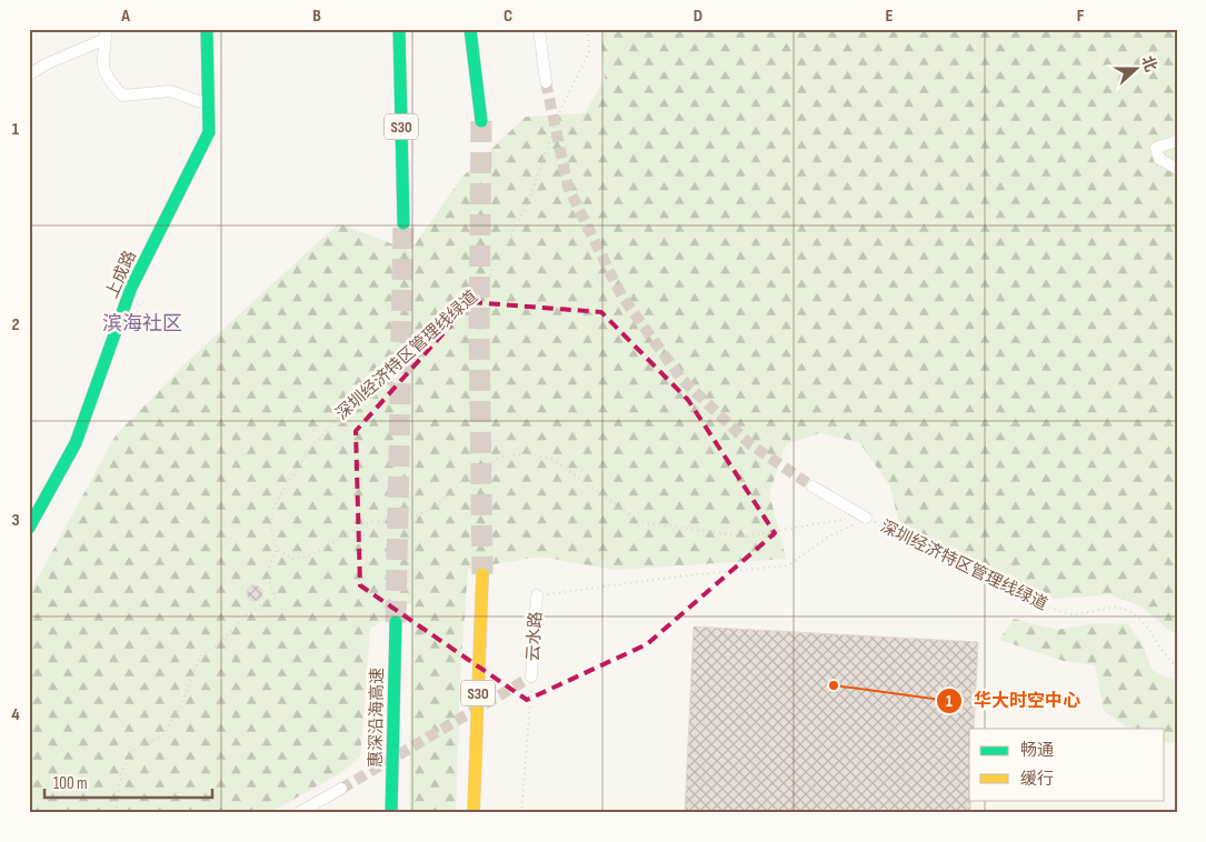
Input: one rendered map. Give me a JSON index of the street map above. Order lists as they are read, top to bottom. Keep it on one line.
{"streets":{"main road":["S30","上成路","惠深沿海高速"],"street":["云水路"],"path":["深圳经济特区管理线绿道"]},"districts":["滨海社区"],"places":["华大时空中心"],"legend":["畅通","缓行"],"scale_bar":"100 m","north":"right","grid":{"columns":["A","B","C","D","E","F"],"rows":["1","2","3","4"]}}
